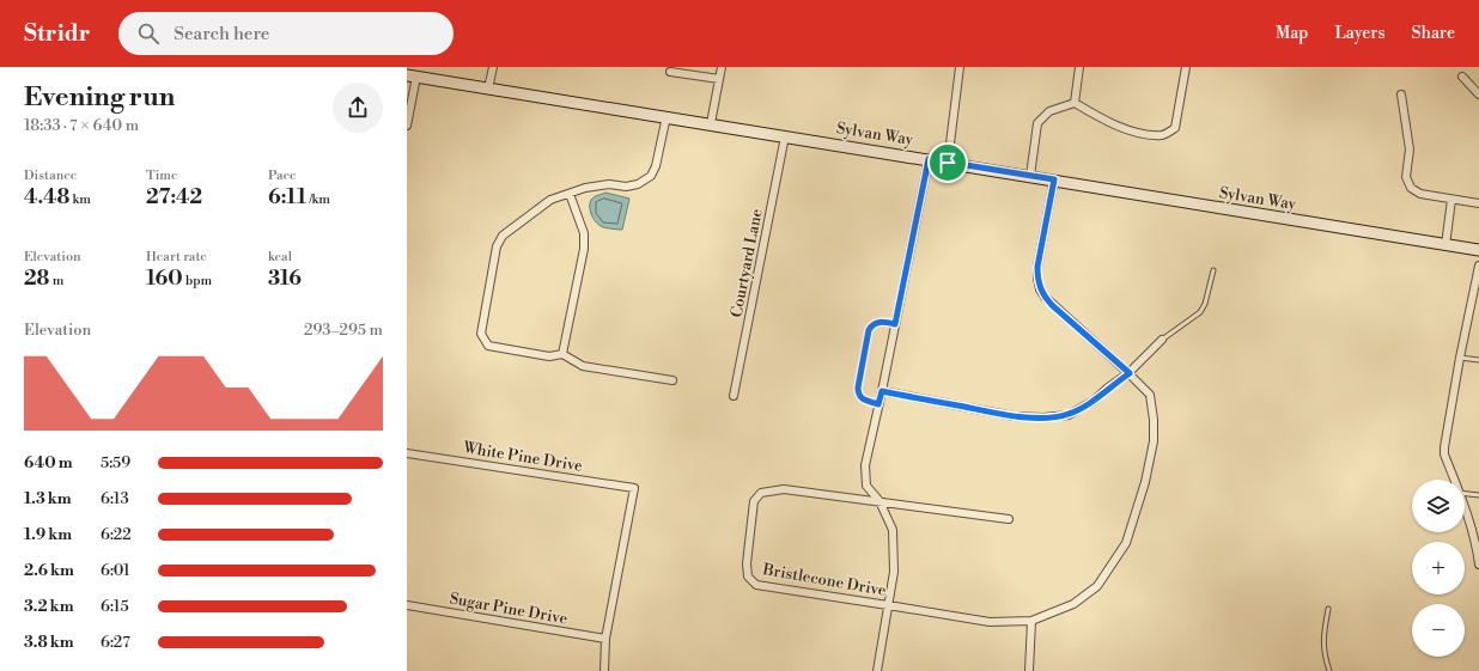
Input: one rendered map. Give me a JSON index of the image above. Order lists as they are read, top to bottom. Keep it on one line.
{"streets":{"main road":["Sylvan Way"],"street":["Courtyard Lane","White Pine Drive","Bristlecone Drive","Sugar Pine Drive"]},"crossings":[["Sylvan Way","Courtyard Lane"],["White Pine Drive","Sugar Pine Drive"]],"page":{"header":"Stridr","search":"Search here","nav":["Map","Layers","Share"],"heading":["Evening run","18:33 · 7 × 640 m"],"stats":[["Distance","4.48 km"],["Time","27:42"],["Pace","6:11 /km"],["Elevation","28 m"],["Heart rate","160 bpm"],["kcal","316"]],"chart":["Elevation","293–295 m"],"list":[{"name":"640 m","note":"5:59"},{"name":"1.3 km","note":"6:13"},{"name":"1.9 km","note":"6:22"},{"name":"2.6 km","note":"6:01"},{"name":"3.2 km","note":"6:15"},{"name":"3.8 km","note":"6:27"}],"map_buttons":["+","−"]}}
